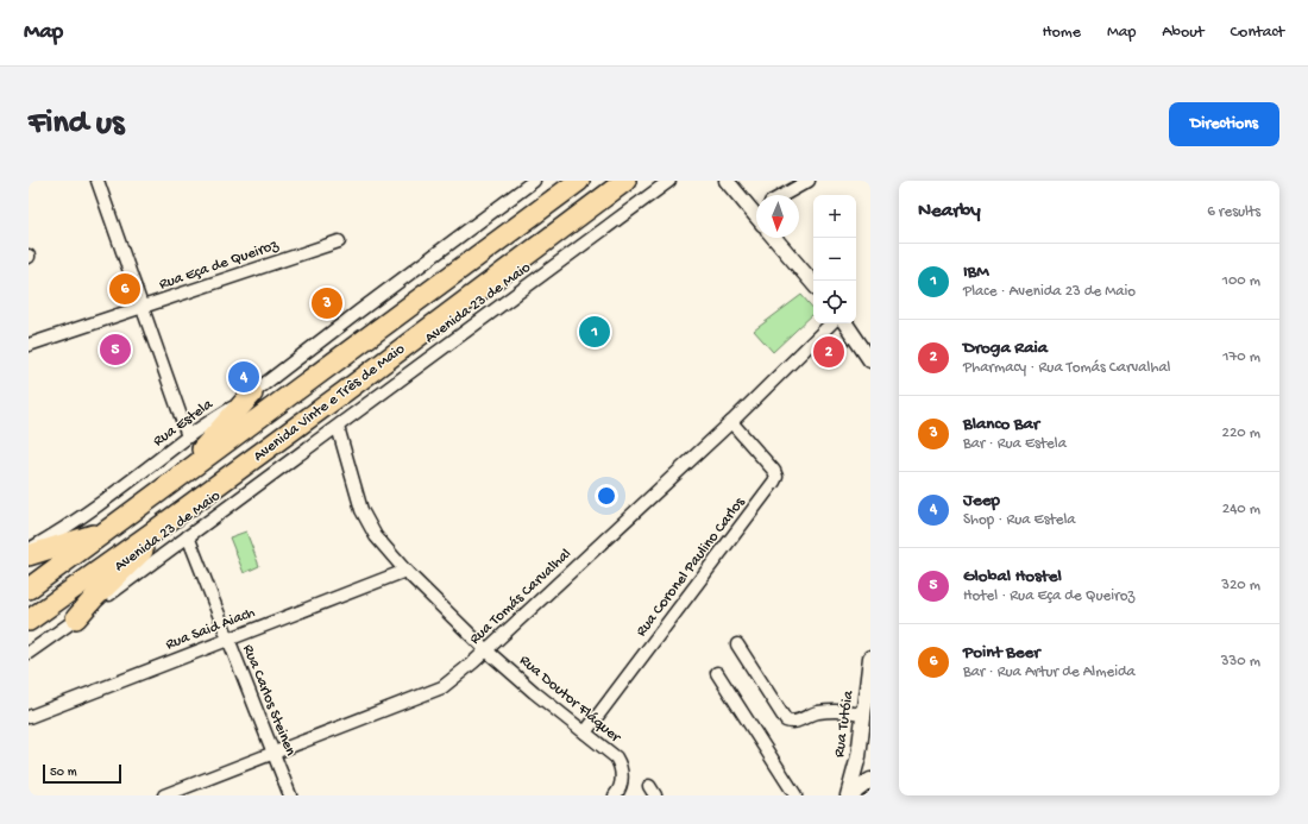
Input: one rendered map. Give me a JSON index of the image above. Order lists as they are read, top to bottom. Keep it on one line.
{"streets":{"highway":["Avenida Vinte e Três de Maio"],"street":["Rua Eça de Queiroz","Avenida 23 de Maio","Rua Estela","Rua Coronel Paulino Carlos","Rua Tomás Carvalhal","Rua Said Aiach","Rua Doutor Fláquer","Rua Carlos Steinen","Rua Tutóia"]},"crossings":[["Avenida 23 de Maio","Rua Doutor Fláquer"],["Avenida 23 de Maio","Rua Carlos Steinen"],["Rua Coronel Paulino Carlos","Rua Tomás Carvalhal"],["Rua Coronel Paulino Carlos","Rua Doutor Fláquer"],["Rua Tomás Carvalhal","Rua Doutor Fláquer"],["Rua Tomás Carvalhal","Rua Carlos Steinen"],["Rua Said Aiach","Rua Doutor Fláquer"],["Rua Said Aiach","Rua Carlos Steinen"]],"scale_bar":"50 m","north":"bottom","page":{"header":"Map","nav":["Home","Map","About","Contact"],"buttons":"Directions","title":"Find us","heading":["Nearby","6 results"],"map_buttons":["+","−"],"list":[{"mark":"1","name":"IBM","note":"Place · Avenida 23 de Maio","value":"100 m"},{"mark":"2","name":"Droga Raia","note":"Pharmacy · Rua Tomás Carvalhal","value":"170 m"},{"mark":"3","name":"Blanco Bar","note":"Bar · Rua Estela","value":"220 m"},{"mark":"4","name":"Jeep","note":"Shop · Rua Estela","value":"240 m"},{"mark":"5","name":"Global Hostel","note":"Hotel · Rua Eça de Queiroz","value":"320 m"},{"mark":"6","name":"Point Beer","note":"Bar · Rua Artur de Almeida","value":"330 m"}],"pins":["6","3","1","5","2","4"],"scale":"50 m"}}
